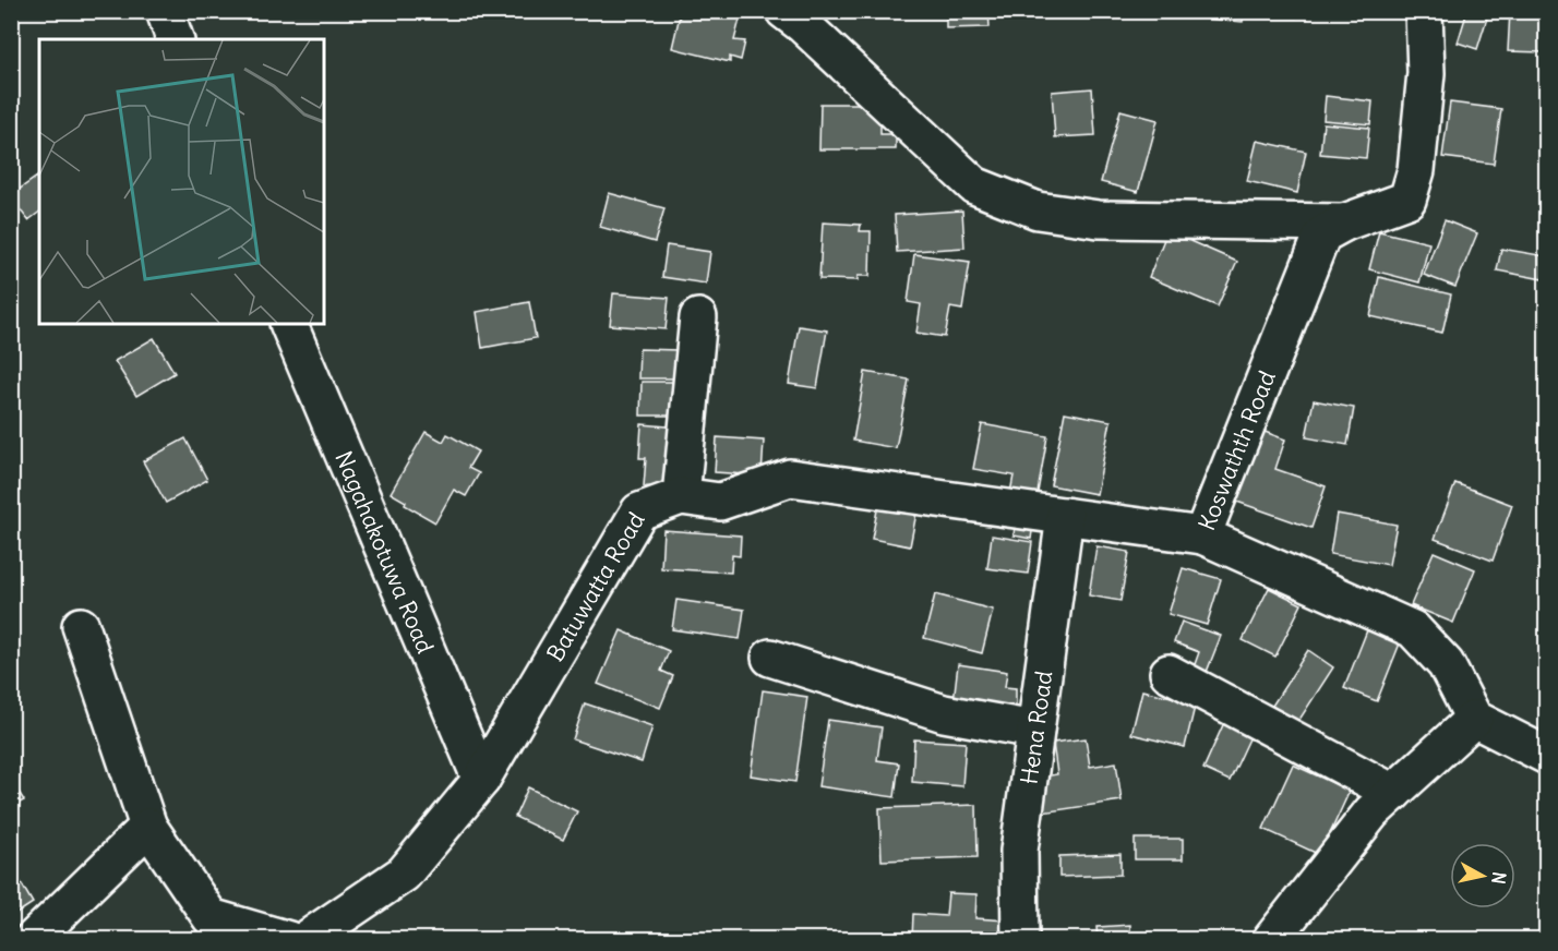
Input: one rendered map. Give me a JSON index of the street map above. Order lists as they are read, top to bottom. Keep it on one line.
{"streets":{"street":["Koswathth Road","Nagahakotuwa Road","Batuwatta Road","Hena Road"]},"crossings":[["Koswathth Road","Batuwatta Road"],["Nagahakotuwa Road","Batuwatta Road"],["Batuwatta Road","Hena Road"]],"north":"right"}
